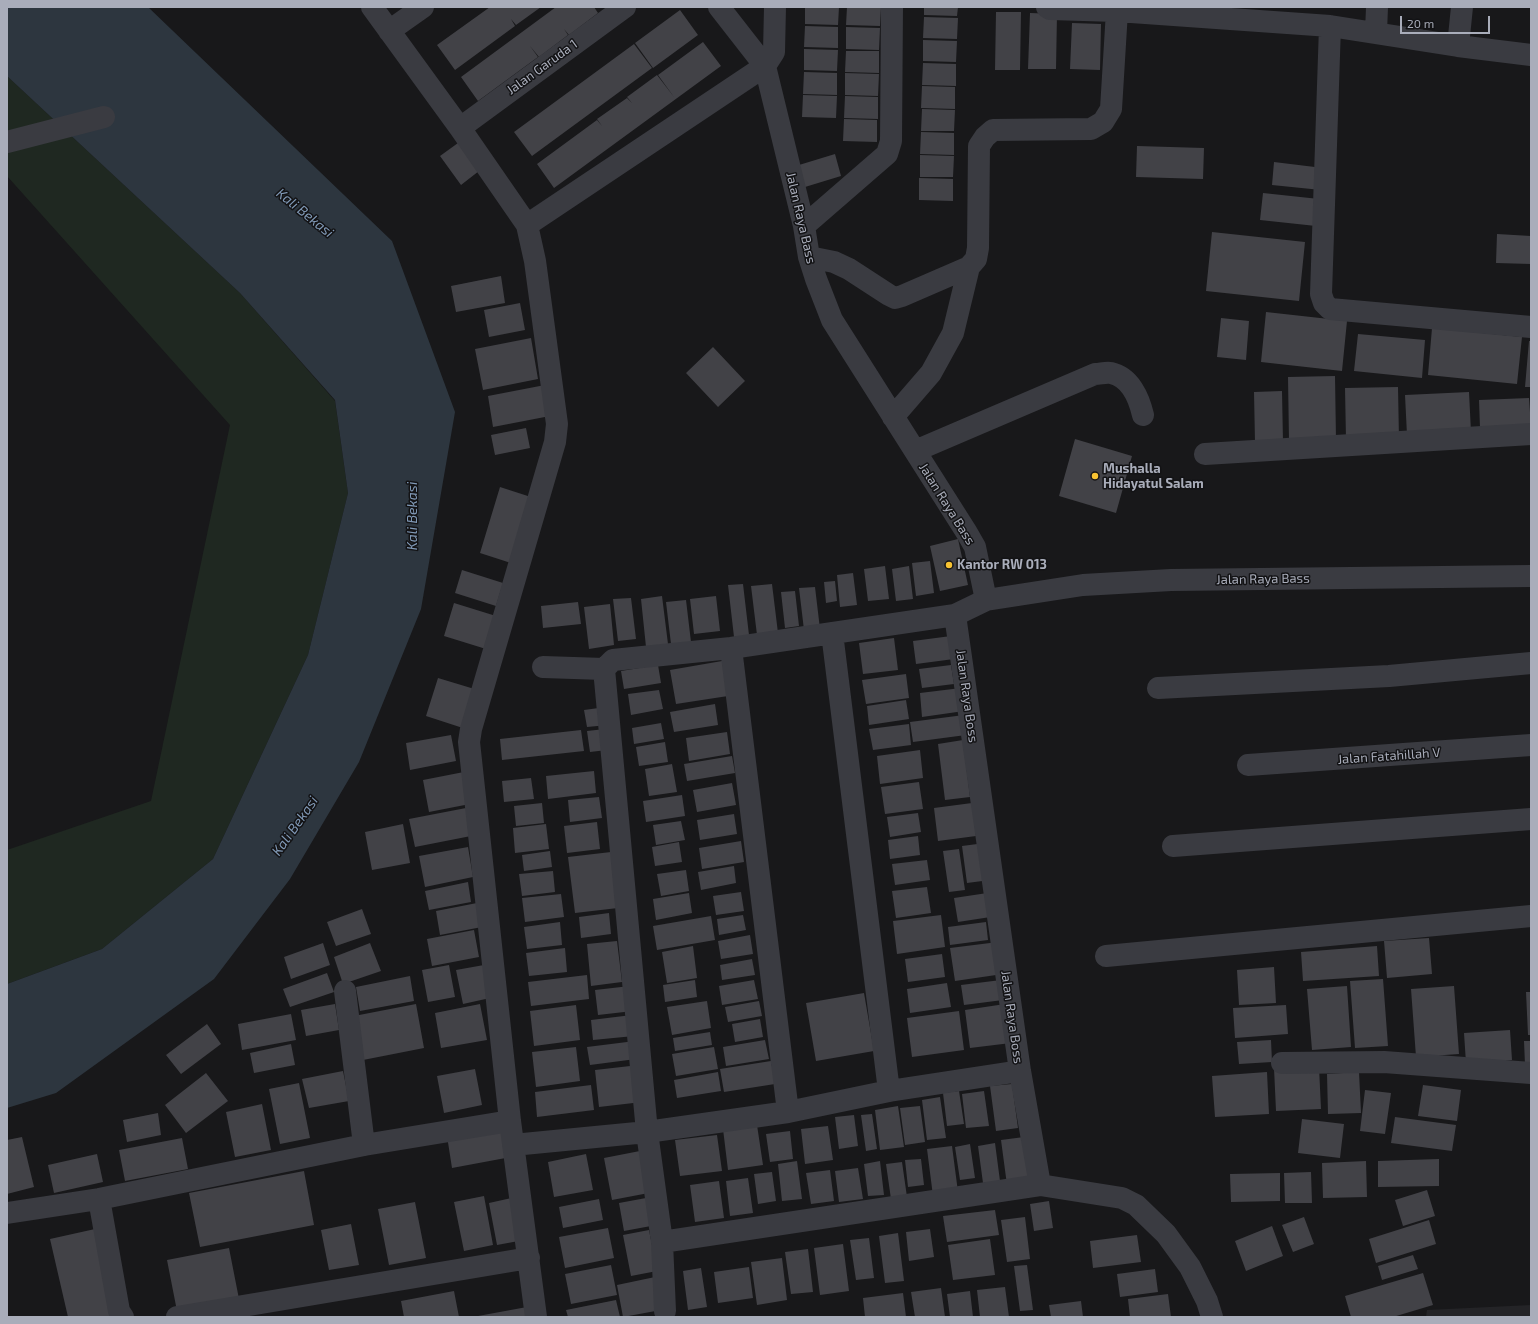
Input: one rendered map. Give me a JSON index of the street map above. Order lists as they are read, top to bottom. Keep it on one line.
{"streets":{"street":["Jalan Garuda 1","Jalan Raya Bass","Jalan Raya Boss","Jalan Fatahillah V"]},"water":["Kali Bekasi"],"places":["Mushalla Hidayatul Salam","Kantor RW 013"],"scale_bar":"20 m"}
